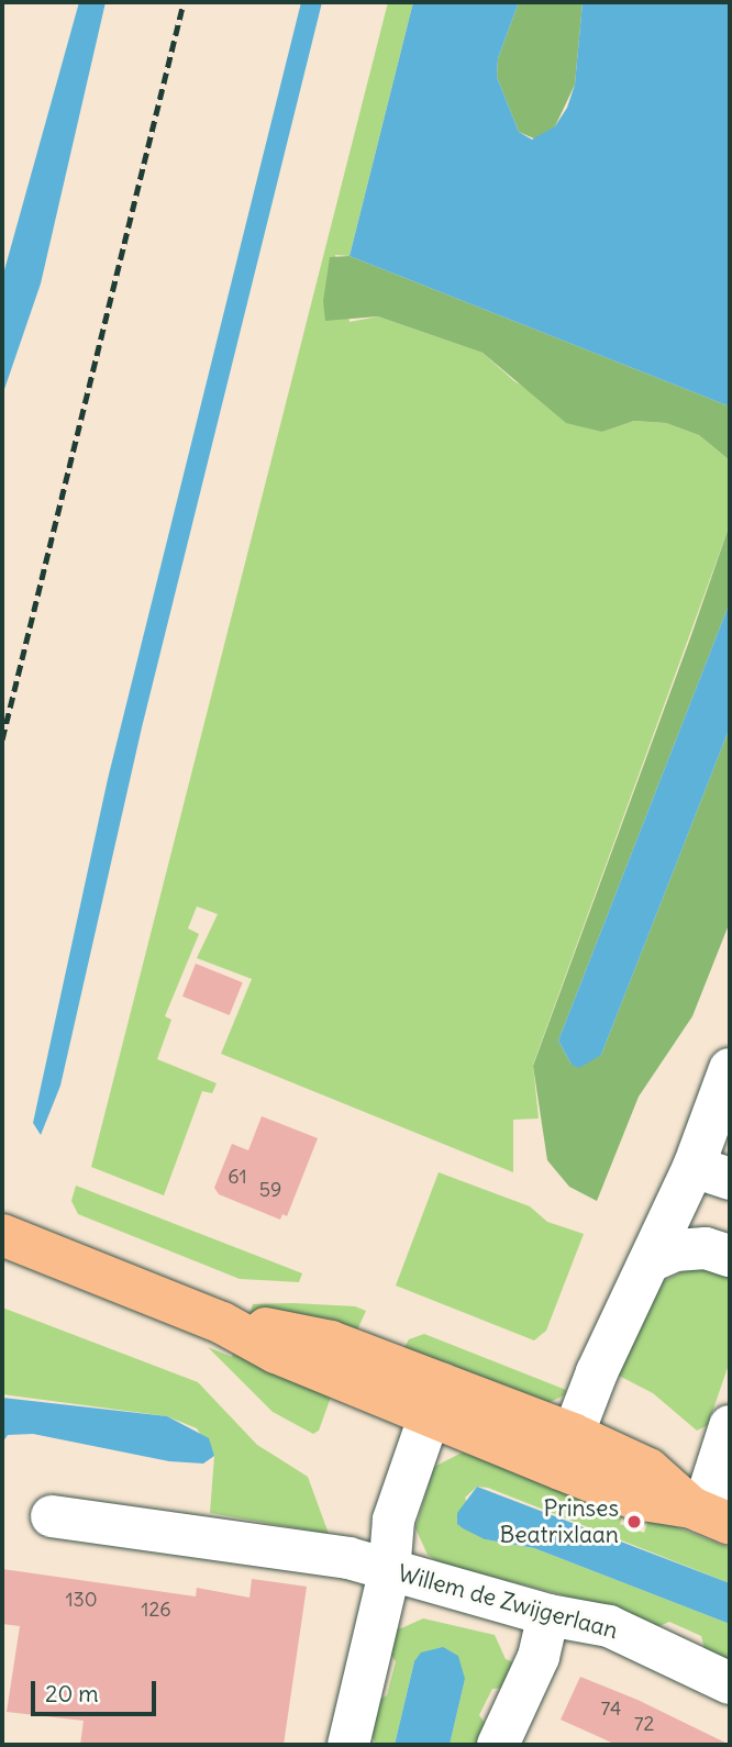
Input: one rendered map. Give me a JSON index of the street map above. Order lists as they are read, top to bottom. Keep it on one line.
{"streets":{"street":["Willem de Zwijgerlaan"]},"places":["Prinses Beatrixlaan"],"house_numbers":["61","59","130","126","74","72"],"scale_bar":"20 m"}
